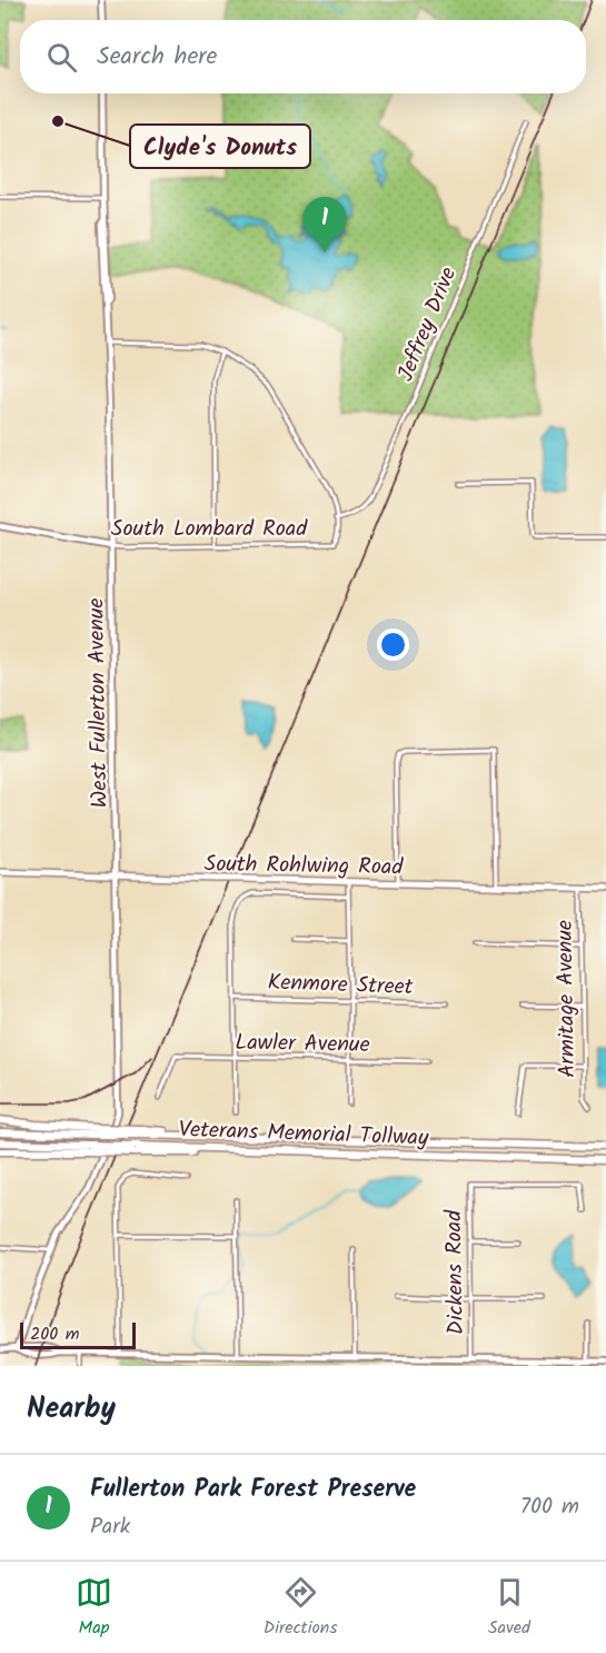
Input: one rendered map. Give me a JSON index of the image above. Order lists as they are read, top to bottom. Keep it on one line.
{"streets":{"highway":["Veterans Memorial Tollway"],"main road":["South Rohlwing Road"],"street":["Jeffrey Drive","South Lombard Road","West Fullerton Avenue","Kenmore Street","Armitage Avenue","Lawler Avenue","Dickens Road"]},"crossings":[["Jeffrey Drive","South Lombard Road"],["South Lombard Road","West Fullerton Avenue"],["West Fullerton Avenue","South Rohlwing Road"],["South Rohlwing Road","Armitage Avenue"]],"places":["Clyde's Donuts"],"scale_bar":"200 m","page":{"search":"Search here","pins":"1","scale":"200 m","heading":"Nearby","list":[{"mark":"1","name":"Fullerton Park Forest Preserve","note":"Park","value":"700 m"}],"nav":["Map","Directions","Saved"]}}
